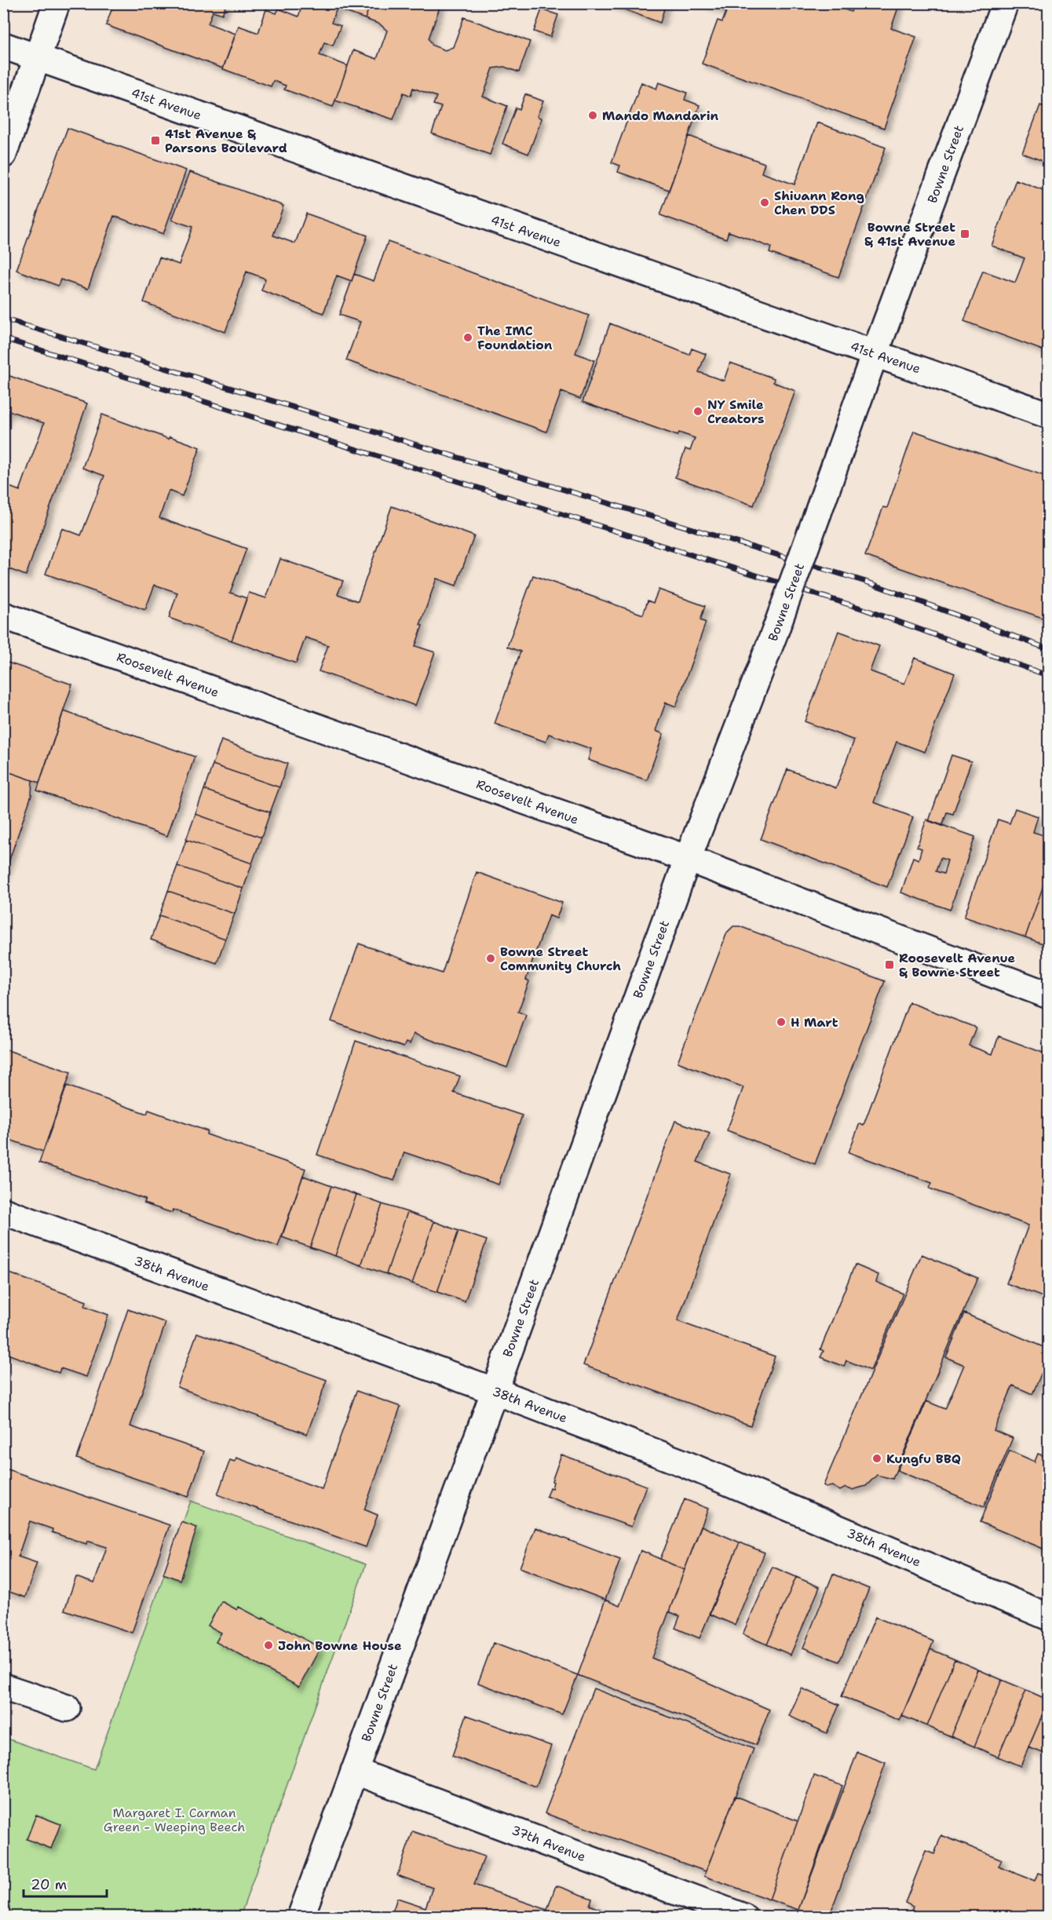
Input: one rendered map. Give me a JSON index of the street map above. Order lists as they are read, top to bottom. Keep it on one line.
{"streets":{"street":["41st Avenue","Bowne Street","Roosevelt Avenue","38th Avenue","37th Avenue"]},"crossings":[["41st Avenue","Bowne Street"],["Bowne Street","Roosevelt Avenue"],["Bowne Street","38th Avenue"],["Bowne Street","37th Avenue"]],"parks":["Margaret I. Carman Green - Weeping Beech"],"places":{"other":["Mando Mandarin","Shiuann Rong Chen DDS","The IMC Foundation","NY Smile Creators","Bowne Street Community Church","H Mart","Kungfu BBQ","John Bowne House"],"transit":["41st Avenue & Parsons Boulevard","Bowne Street & 41st Avenue","Roosevelt Avenue & Bowne Street"]},"scale_bar":"20 m"}
